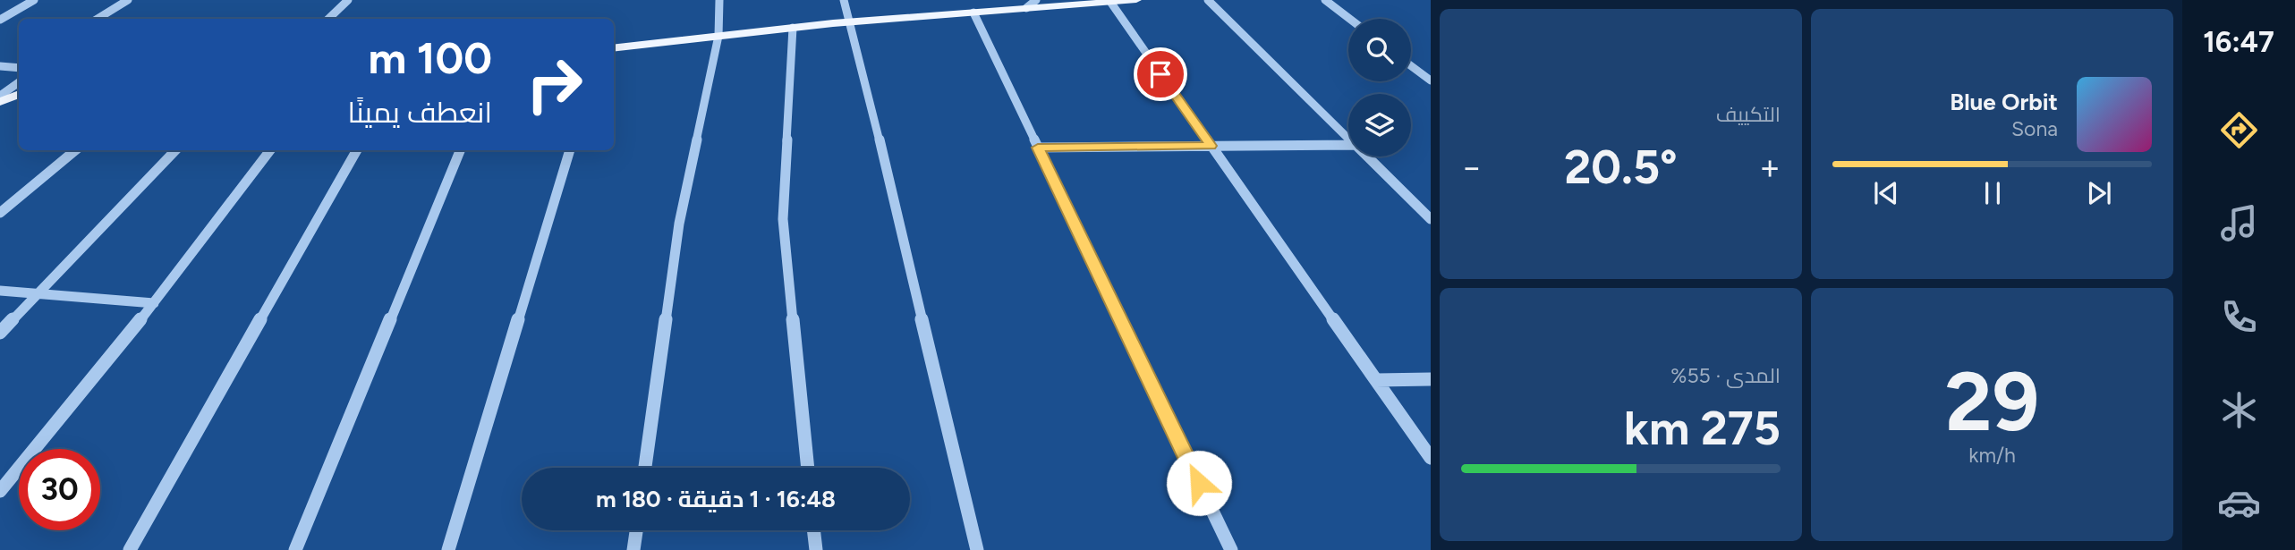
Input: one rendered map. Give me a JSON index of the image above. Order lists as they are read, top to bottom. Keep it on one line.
{"page":{"tabs":"16:47","tile":["التكييف",["29","km/h"],["المدى · 55%","275 km"]],"turn":["100 m","انعطف يمينًا"],"song":["Blue Orbit","Sona"],"heat":["−","20.5°","+"],"limit":"30","trip":"16:48 · 1 دقيقة · 180 m"}}
